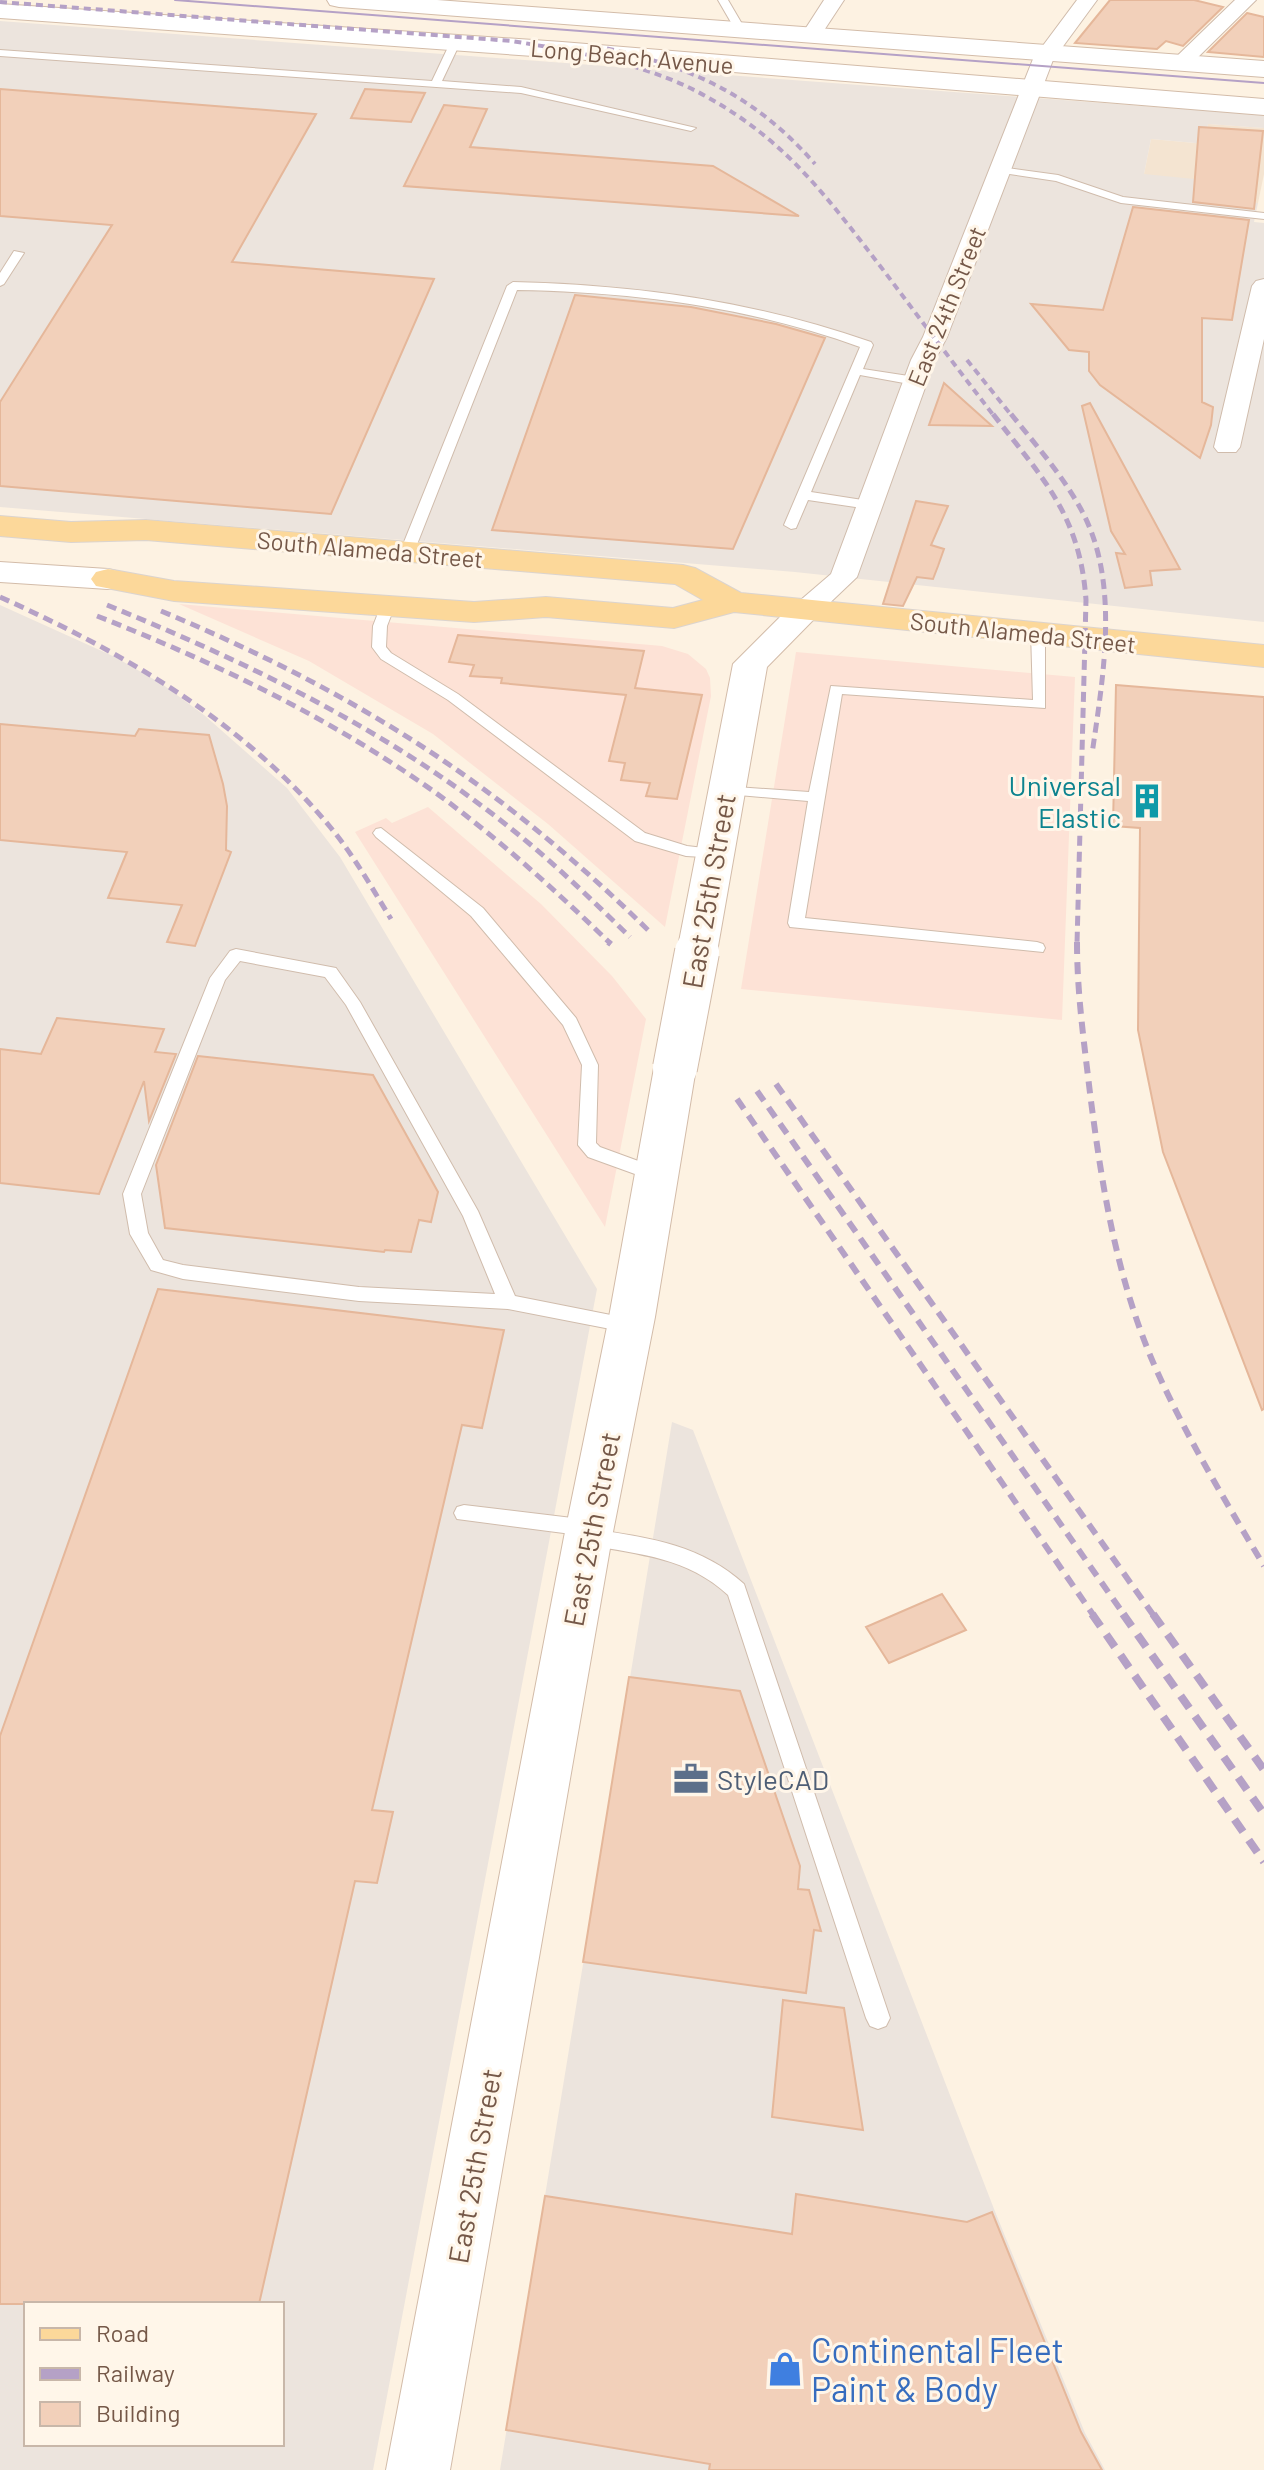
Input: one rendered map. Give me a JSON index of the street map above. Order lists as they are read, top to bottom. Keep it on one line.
{"streets":{"main road":["Long Beach Avenue","South Alameda Street","East 25th Street"],"street":["East 24th Street"]},"crossings":[["Long Beach Avenue","East 24th Street"],["East 24th Street","South Alameda Street"],["East 24th Street","East 25th Street"],["South Alameda Street","East 25th Street"]],"places":{"building":["Universal Elastic"],"office":["StyleCAD"],"shop":["Continental Fleet Paint & Body"]},"legend":["Road","Railway","Building"]}
